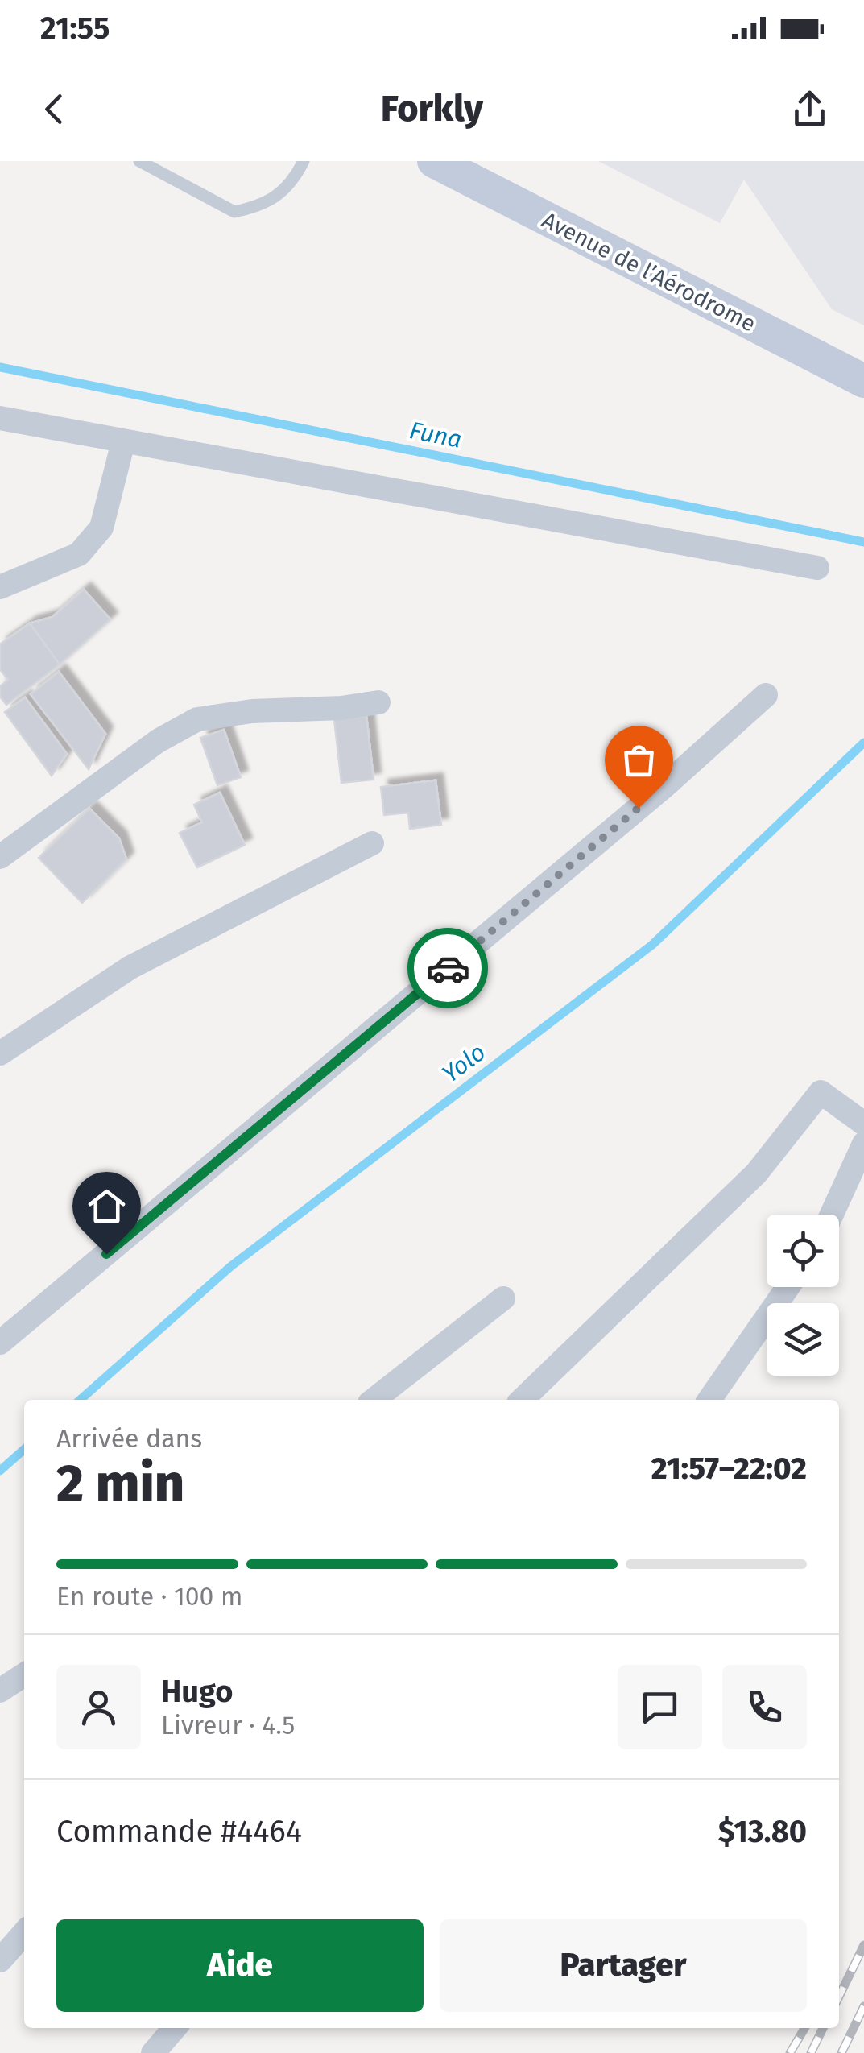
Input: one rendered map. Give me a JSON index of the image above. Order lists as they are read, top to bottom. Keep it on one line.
{"streets":{"main road":["Avenue de l’Aérodrome"]},"water":["Funa","Yolo"],"page":{"status":"21:55","header":"Forkly","heading":["2 min","Arrivée dans","21:57–22:02"],"panel":["Hugo","Livreur · 4.5","Commande #4464","$13.80"],"bar":"En route · 100 m","buttons":["Aide","Partager"]}}
